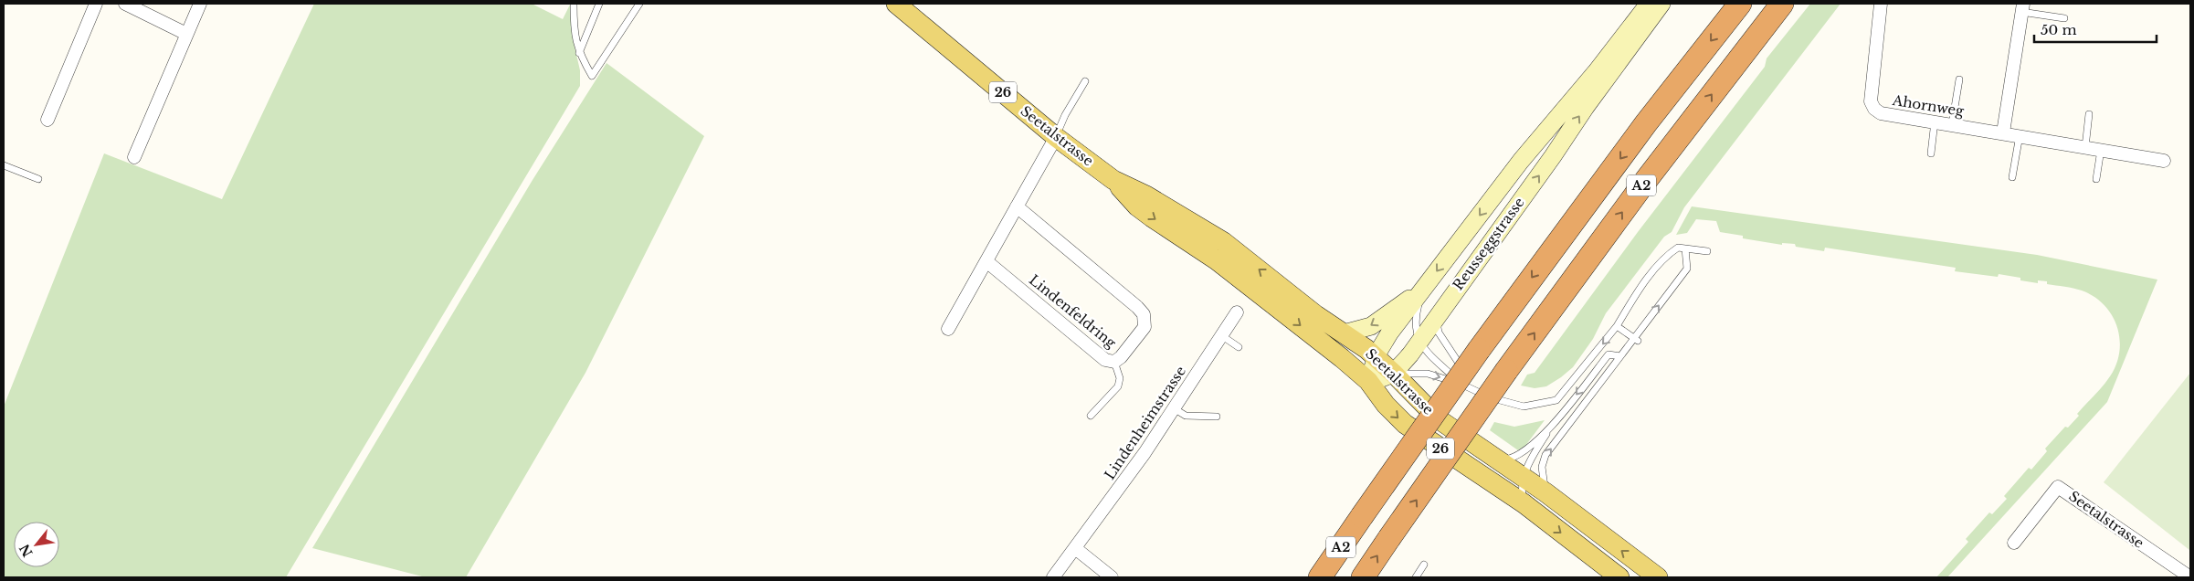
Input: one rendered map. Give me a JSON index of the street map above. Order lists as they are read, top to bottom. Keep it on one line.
{"streets":{"highway":["A2"],"main road":["26","Seetalstrasse","Reusseggstrasse"],"street":["Ahornweg","Lindenfeldring","Lindenheimstrasse"]},"crossings":[["Seetalstrasse","Reusseggstrasse"]],"scale_bar":"50 m","north":"bottom left"}
